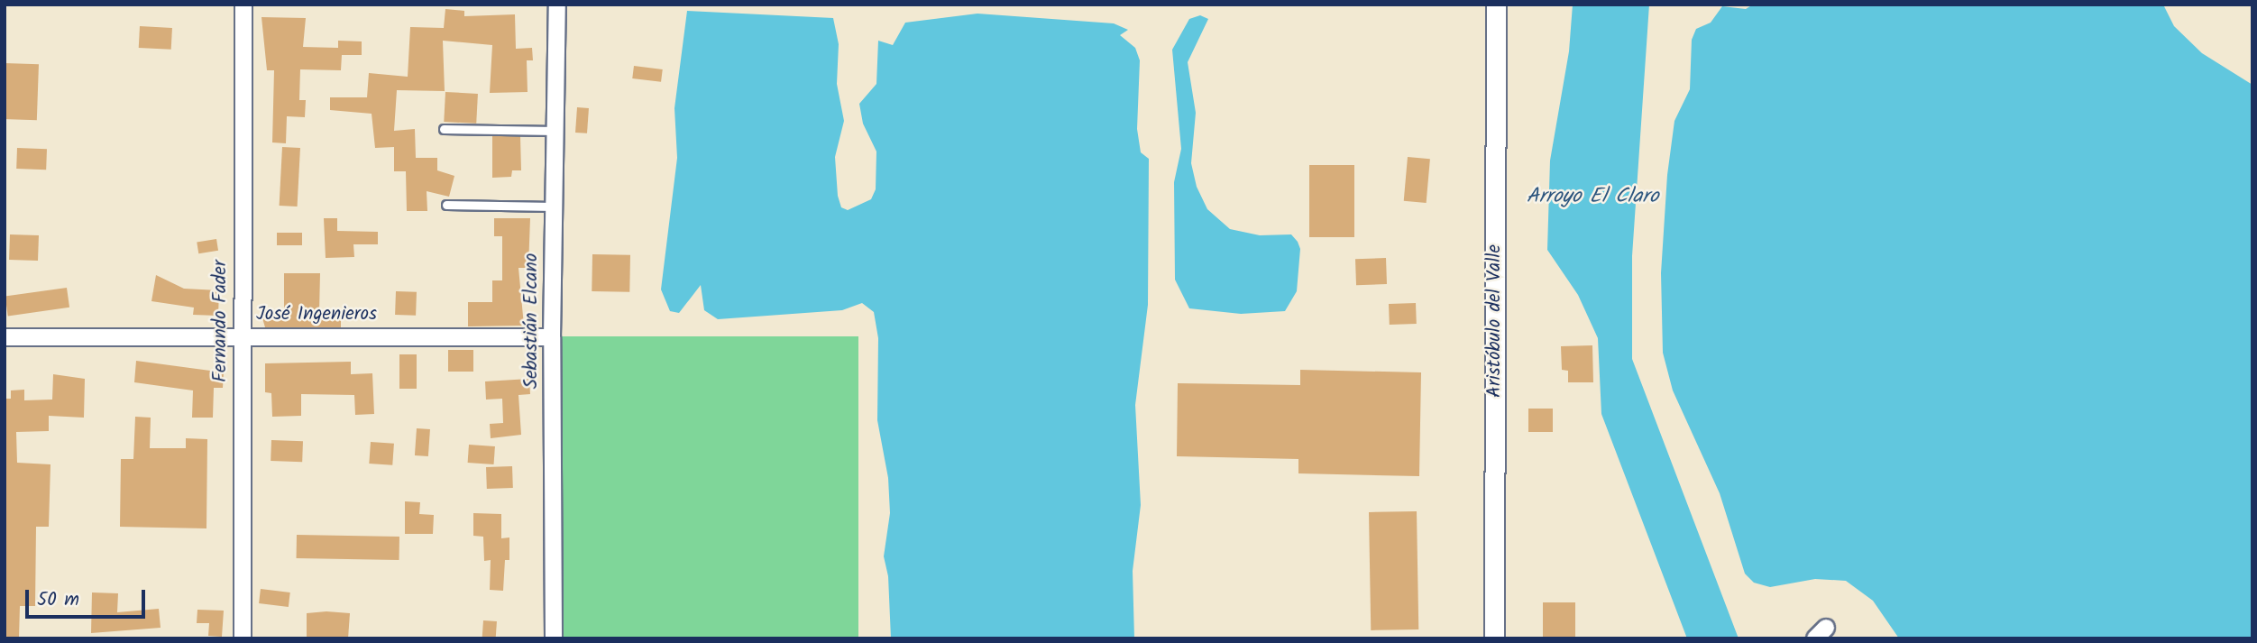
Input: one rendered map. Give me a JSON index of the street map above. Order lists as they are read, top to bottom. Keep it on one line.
{"streets":{"street":["José Ingenieros","Fernando Fader","Sebastián Elcano","Aristóbulo del Valle"]},"crossings":[["José Ingenieros","Fernando Fader"],["José Ingenieros","Sebastián Elcano"]],"water":["Arroyo El Claro"],"scale_bar":"50 m"}
